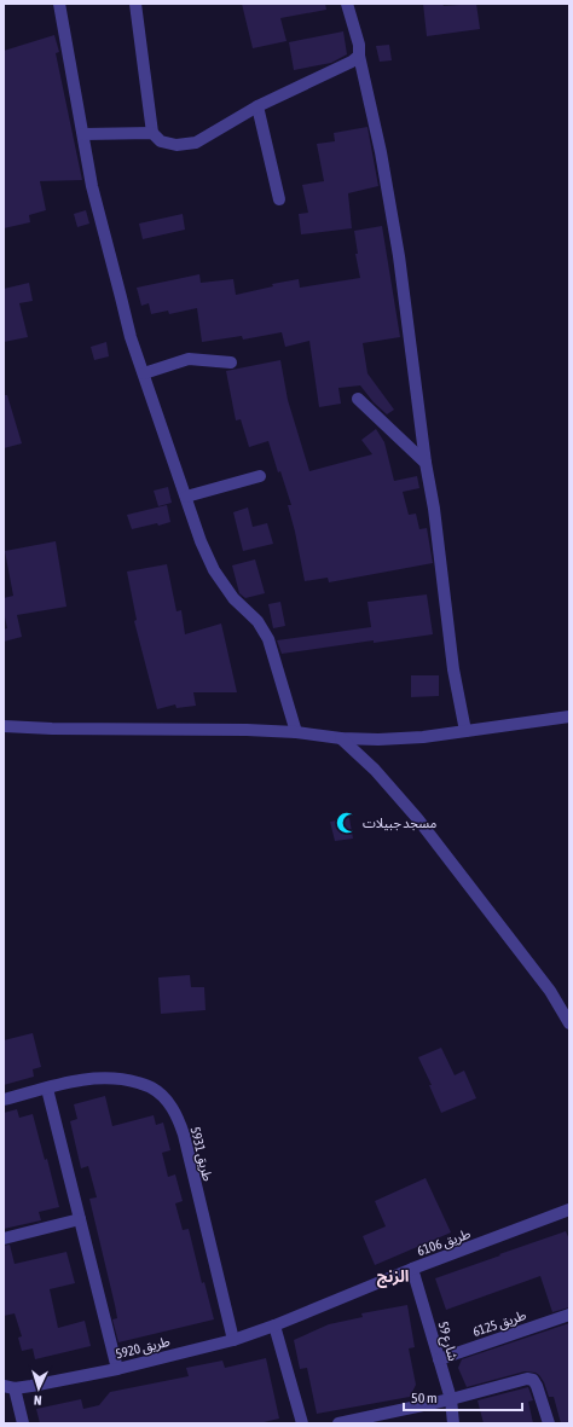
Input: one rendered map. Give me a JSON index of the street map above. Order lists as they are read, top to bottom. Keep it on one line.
{"streets":{"street":["طريق 5931","طريق 6106","طريق 6125","شارع 59","طريق 5920"]},"crossings":[["طريق 5931","طريق 5920"],["طريق 6106","شارع 59"],["طريق 6106","طريق 5920"],["طريق 6125","شارع 59"]],"districts":["الزنج"],"places":{"mosque":["مسجد جبيلات"]},"scale_bar":"50 m","north":"bottom"}
